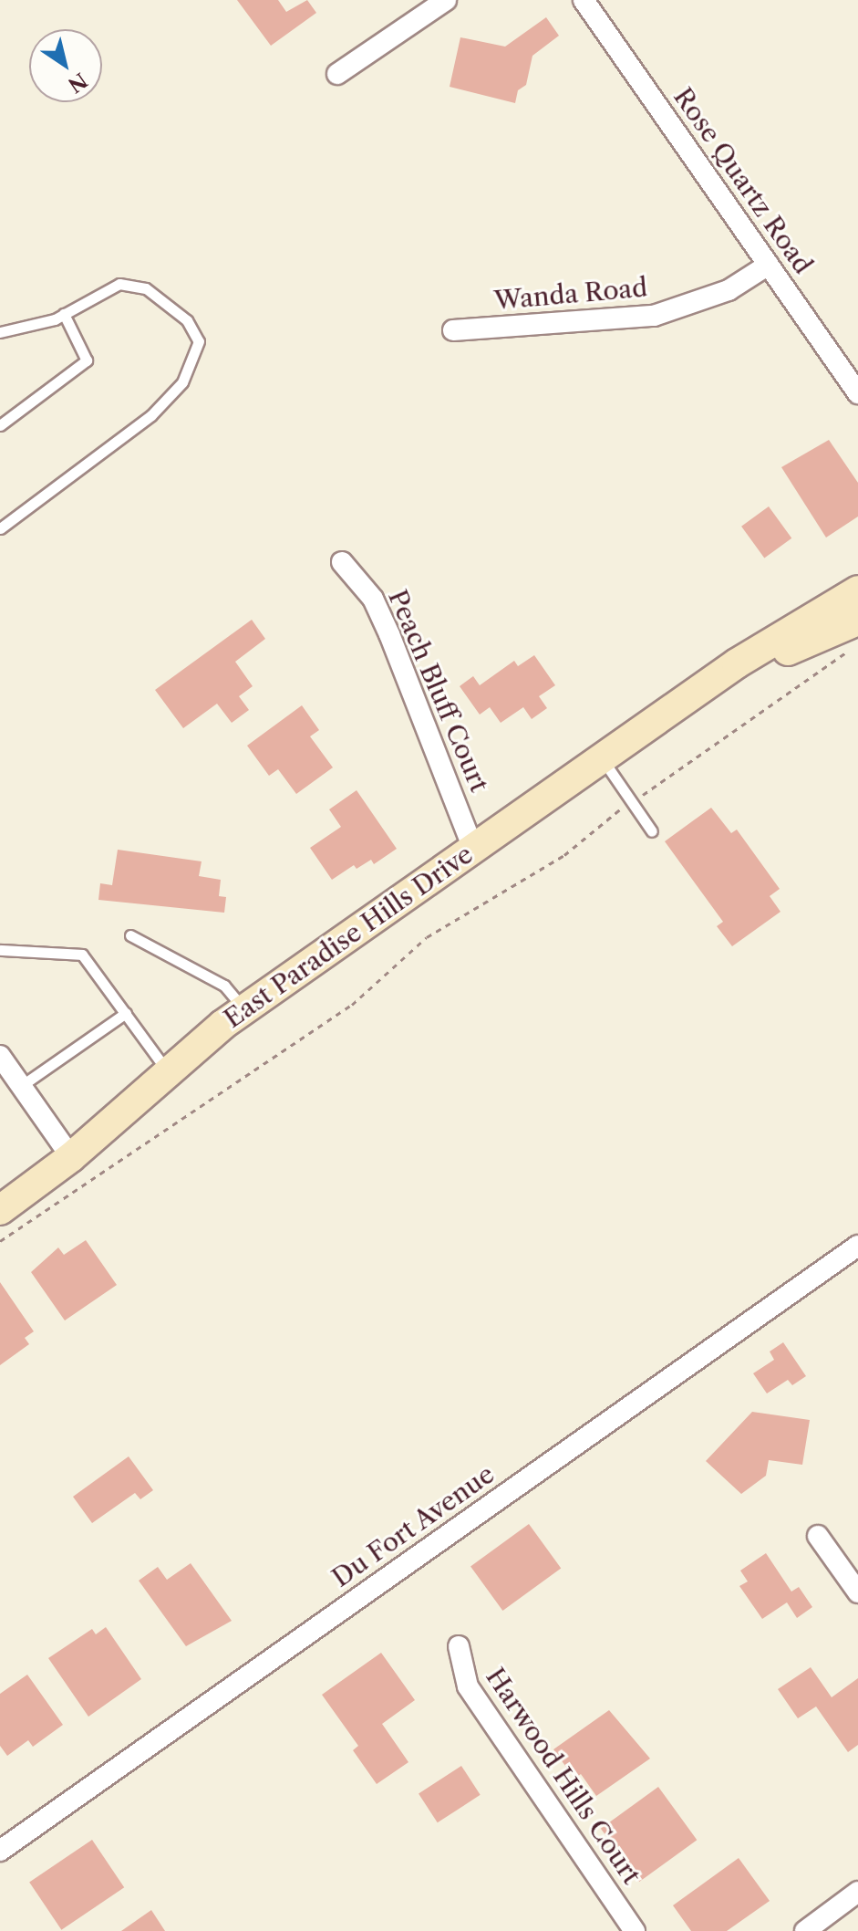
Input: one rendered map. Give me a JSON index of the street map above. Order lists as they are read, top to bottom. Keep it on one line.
{"streets":{"main road":["East Paradise Hills Drive"],"street":["Rose Quartz Road","Wanda Road","Peach Bluff Court","Du Fort Avenue","Harwood Hills Court"]},"crossings":[["Rose Quartz Road","Wanda Road"],["Peach Bluff Court","East Paradise Hills Drive"]],"north":"bottom right"}
